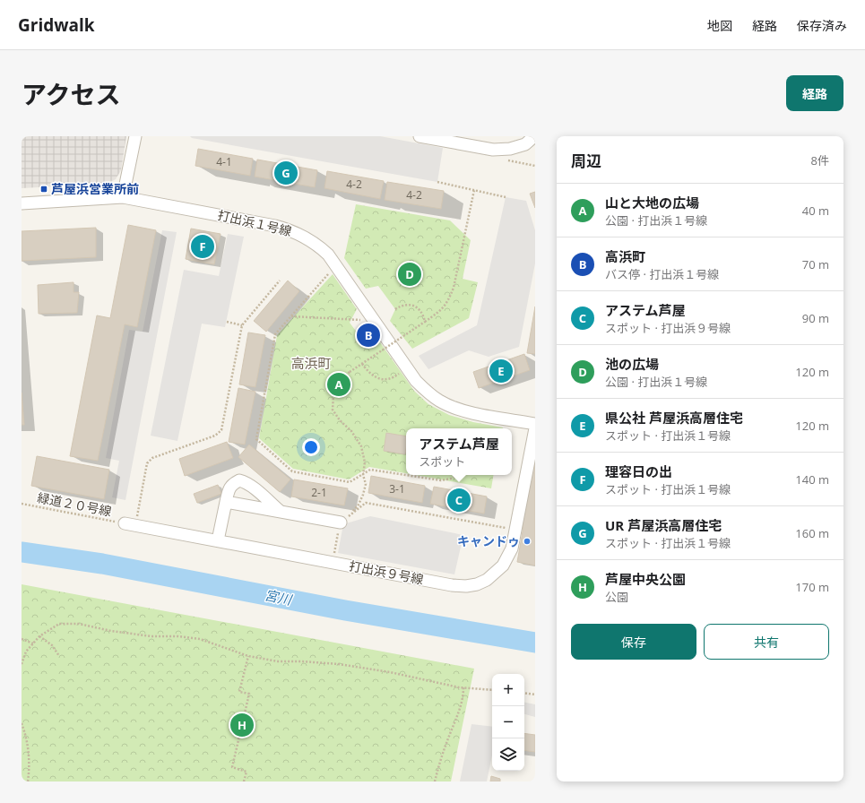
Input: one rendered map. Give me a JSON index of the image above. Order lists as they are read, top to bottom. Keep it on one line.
{"streets":{"street":["打出浜１号線","打出浜９号線"],"path":["緑道２０号線"]},"crossings":[["緑道２０号線","打出浜９号線"]],"districts":["高浜町"],"water":["宮川"],"places":{"transit":["芦屋浜営業所前"],"other":["キャンドゥ"]},"house_numbers":["4-1","4-2","4-2","3-1","2-1"],"page":{"header":"Gridwalk","nav":["地図","経路","保存済み"],"title":"アクセス","buttons":["経路",["保存","共有"]],"heading":["周辺","8件"],"pins":["G","F","D","B","E","A","C","H"],"list":[{"mark":"A","name":"山と大地の広場","note":"公園 · 打出浜１号線","value":"40 m"},{"mark":"B","name":"高浜町","note":"バス停 · 打出浜１号線","value":"70 m"},{"mark":"C","name":"アステム芦屋","note":"スポット · 打出浜９号線","value":"90 m"},{"mark":"D","name":"池の広場","note":"公園 · 打出浜１号線","value":"120 m"},{"mark":"E","name":"県公社 芦屋浜高層住宅","note":"スポット · 打出浜１号線","value":"120 m"},{"mark":"F","name":"理容日の出","note":"スポット · 打出浜１号線","value":"140 m"},{"mark":"G","name":"UR 芦屋浜高層住宅","note":"スポット · 打出浜１号線","value":"160 m"},{"mark":"H","name":"芦屋中央公園","note":"公園","value":"170 m"}],"popup":["アステム芦屋","スポット"],"map_buttons":["+","−"]}}
